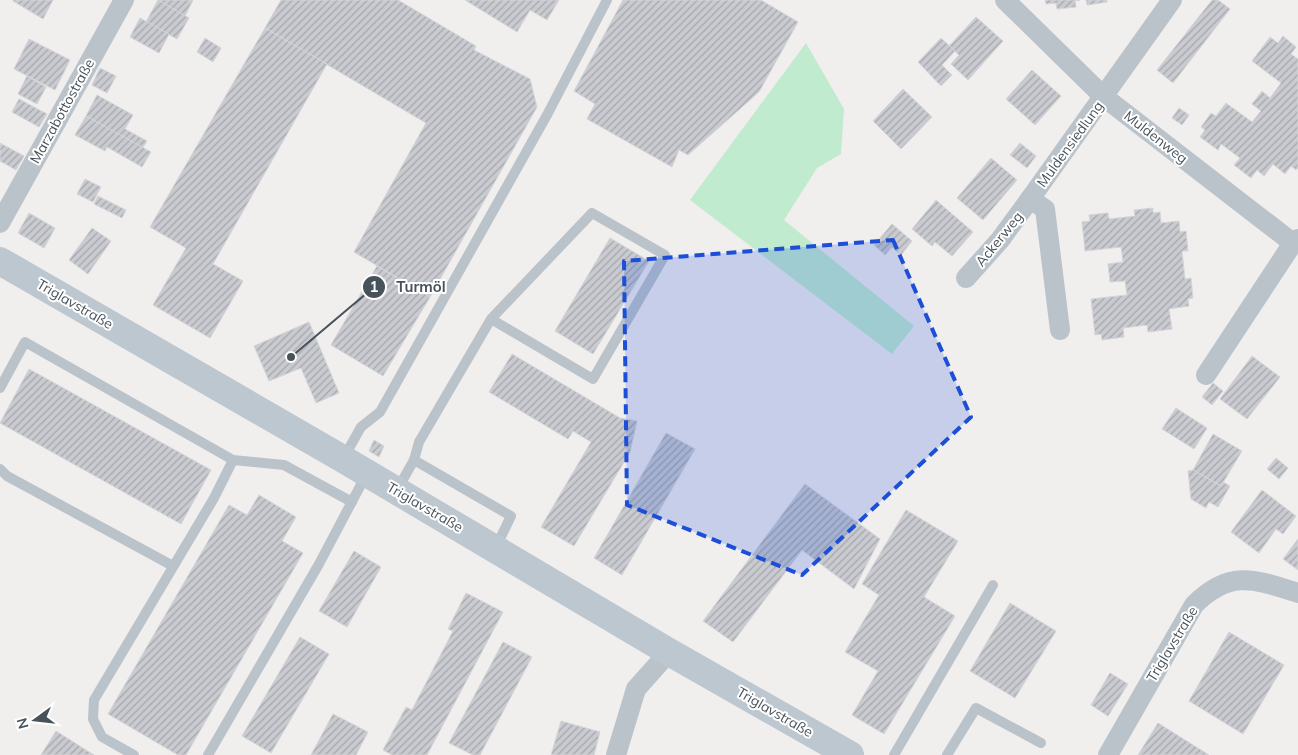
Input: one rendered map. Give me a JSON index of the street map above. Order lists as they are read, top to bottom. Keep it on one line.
{"streets":{"street":["Marzabottostraße","Muldenweg","Muldensiedlung","Ackerweg","Triglavstraße"]},"crossings":[["Muldenweg","Muldensiedlung"],["Muldensiedlung","Ackerweg"]],"places":["Turmöl"],"north":"left"}
